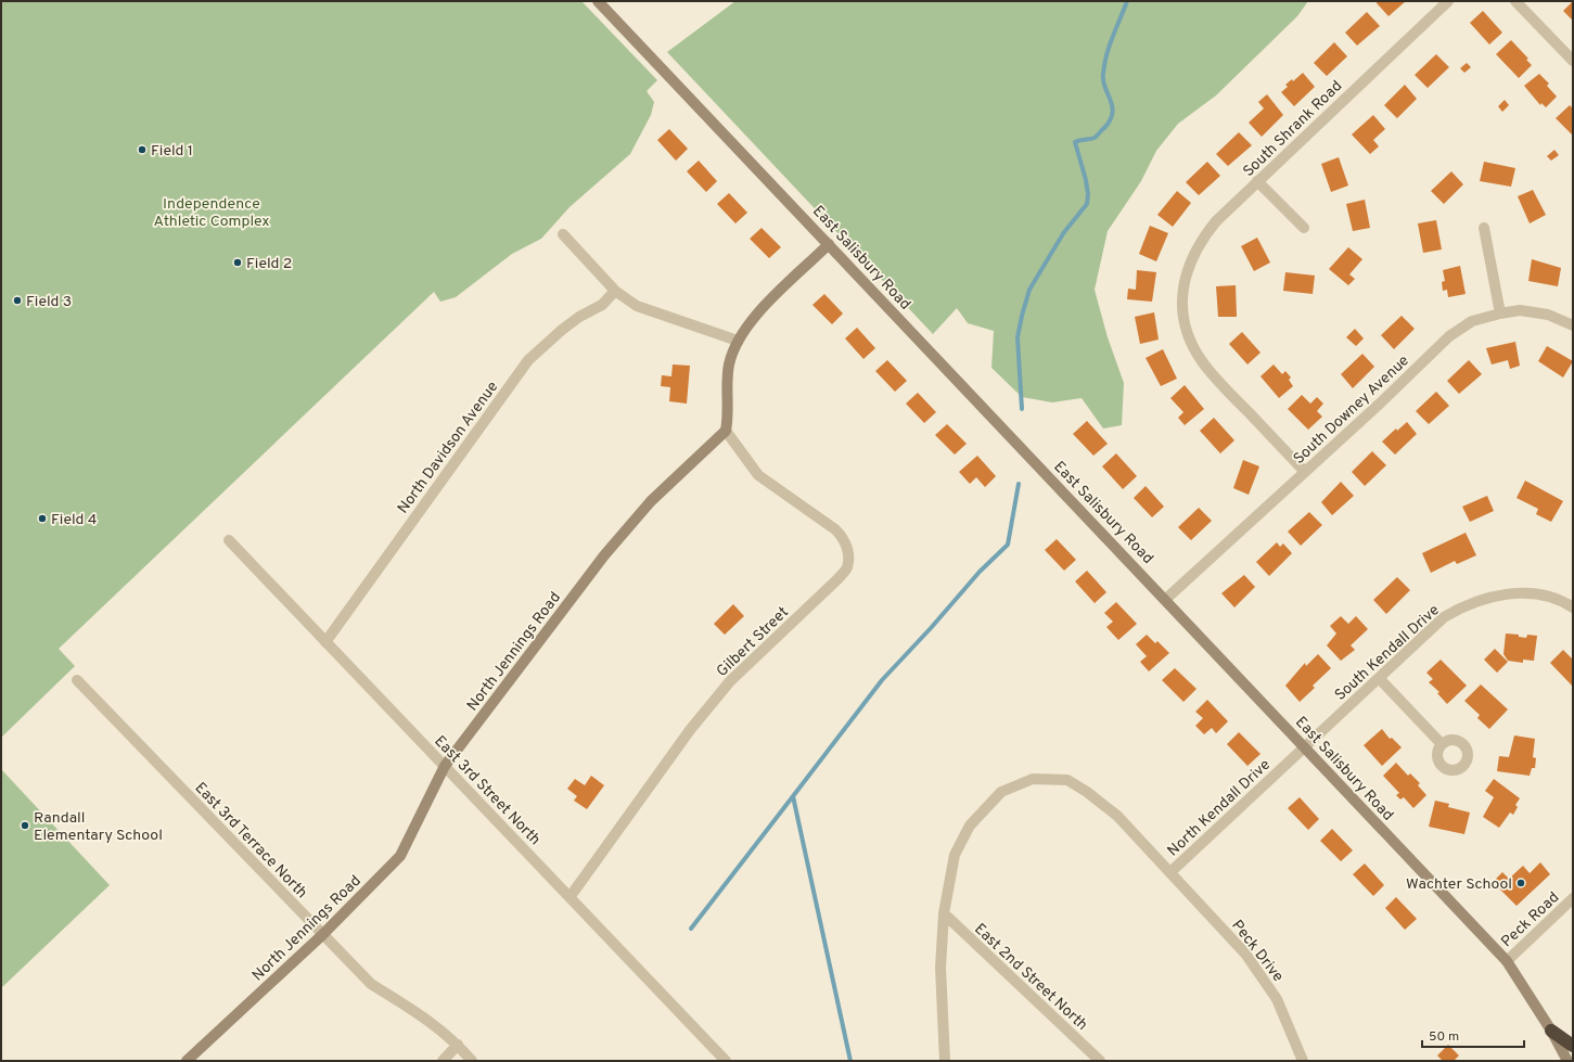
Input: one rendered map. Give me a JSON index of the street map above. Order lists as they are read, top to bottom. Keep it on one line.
{"streets":{"street":["South Shrank Road","East Salisbury Road","South Downey Avenue","North Davidson Avenue","Gilbert Street","North Jennings Road","South Kendall Drive","East 3rd Street North","North Kendall Drive","East 3rd Terrace North","Peck Road","Peck Drive","East 2nd Street North"]},"crossings":[["South Shrank Road","South Downey Avenue"],["East Salisbury Road","South Downey Avenue"],["East Salisbury Road","South Kendall Drive"],["East Salisbury Road","North Kendall Drive"],["East Salisbury Road","Peck Road"],["North Davidson Avenue","East 3rd Street North"],["Gilbert Street","North Jennings Road"],["Gilbert Street","East 3rd Street North"],["North Jennings Road","East 3rd Street North"],["North Jennings Road","East 3rd Terrace North"],["South Kendall Drive","North Kendall Drive"],["North Kendall Drive","Peck Drive"],["North Kendall Drive","East 2nd Street North"]],"parks":["Independence Athletic Complex"],"places":["Field 1","Field 2","Field 3","Field 4","Randall Elementary School","Wachter School"],"scale_bar":"50 m"}
